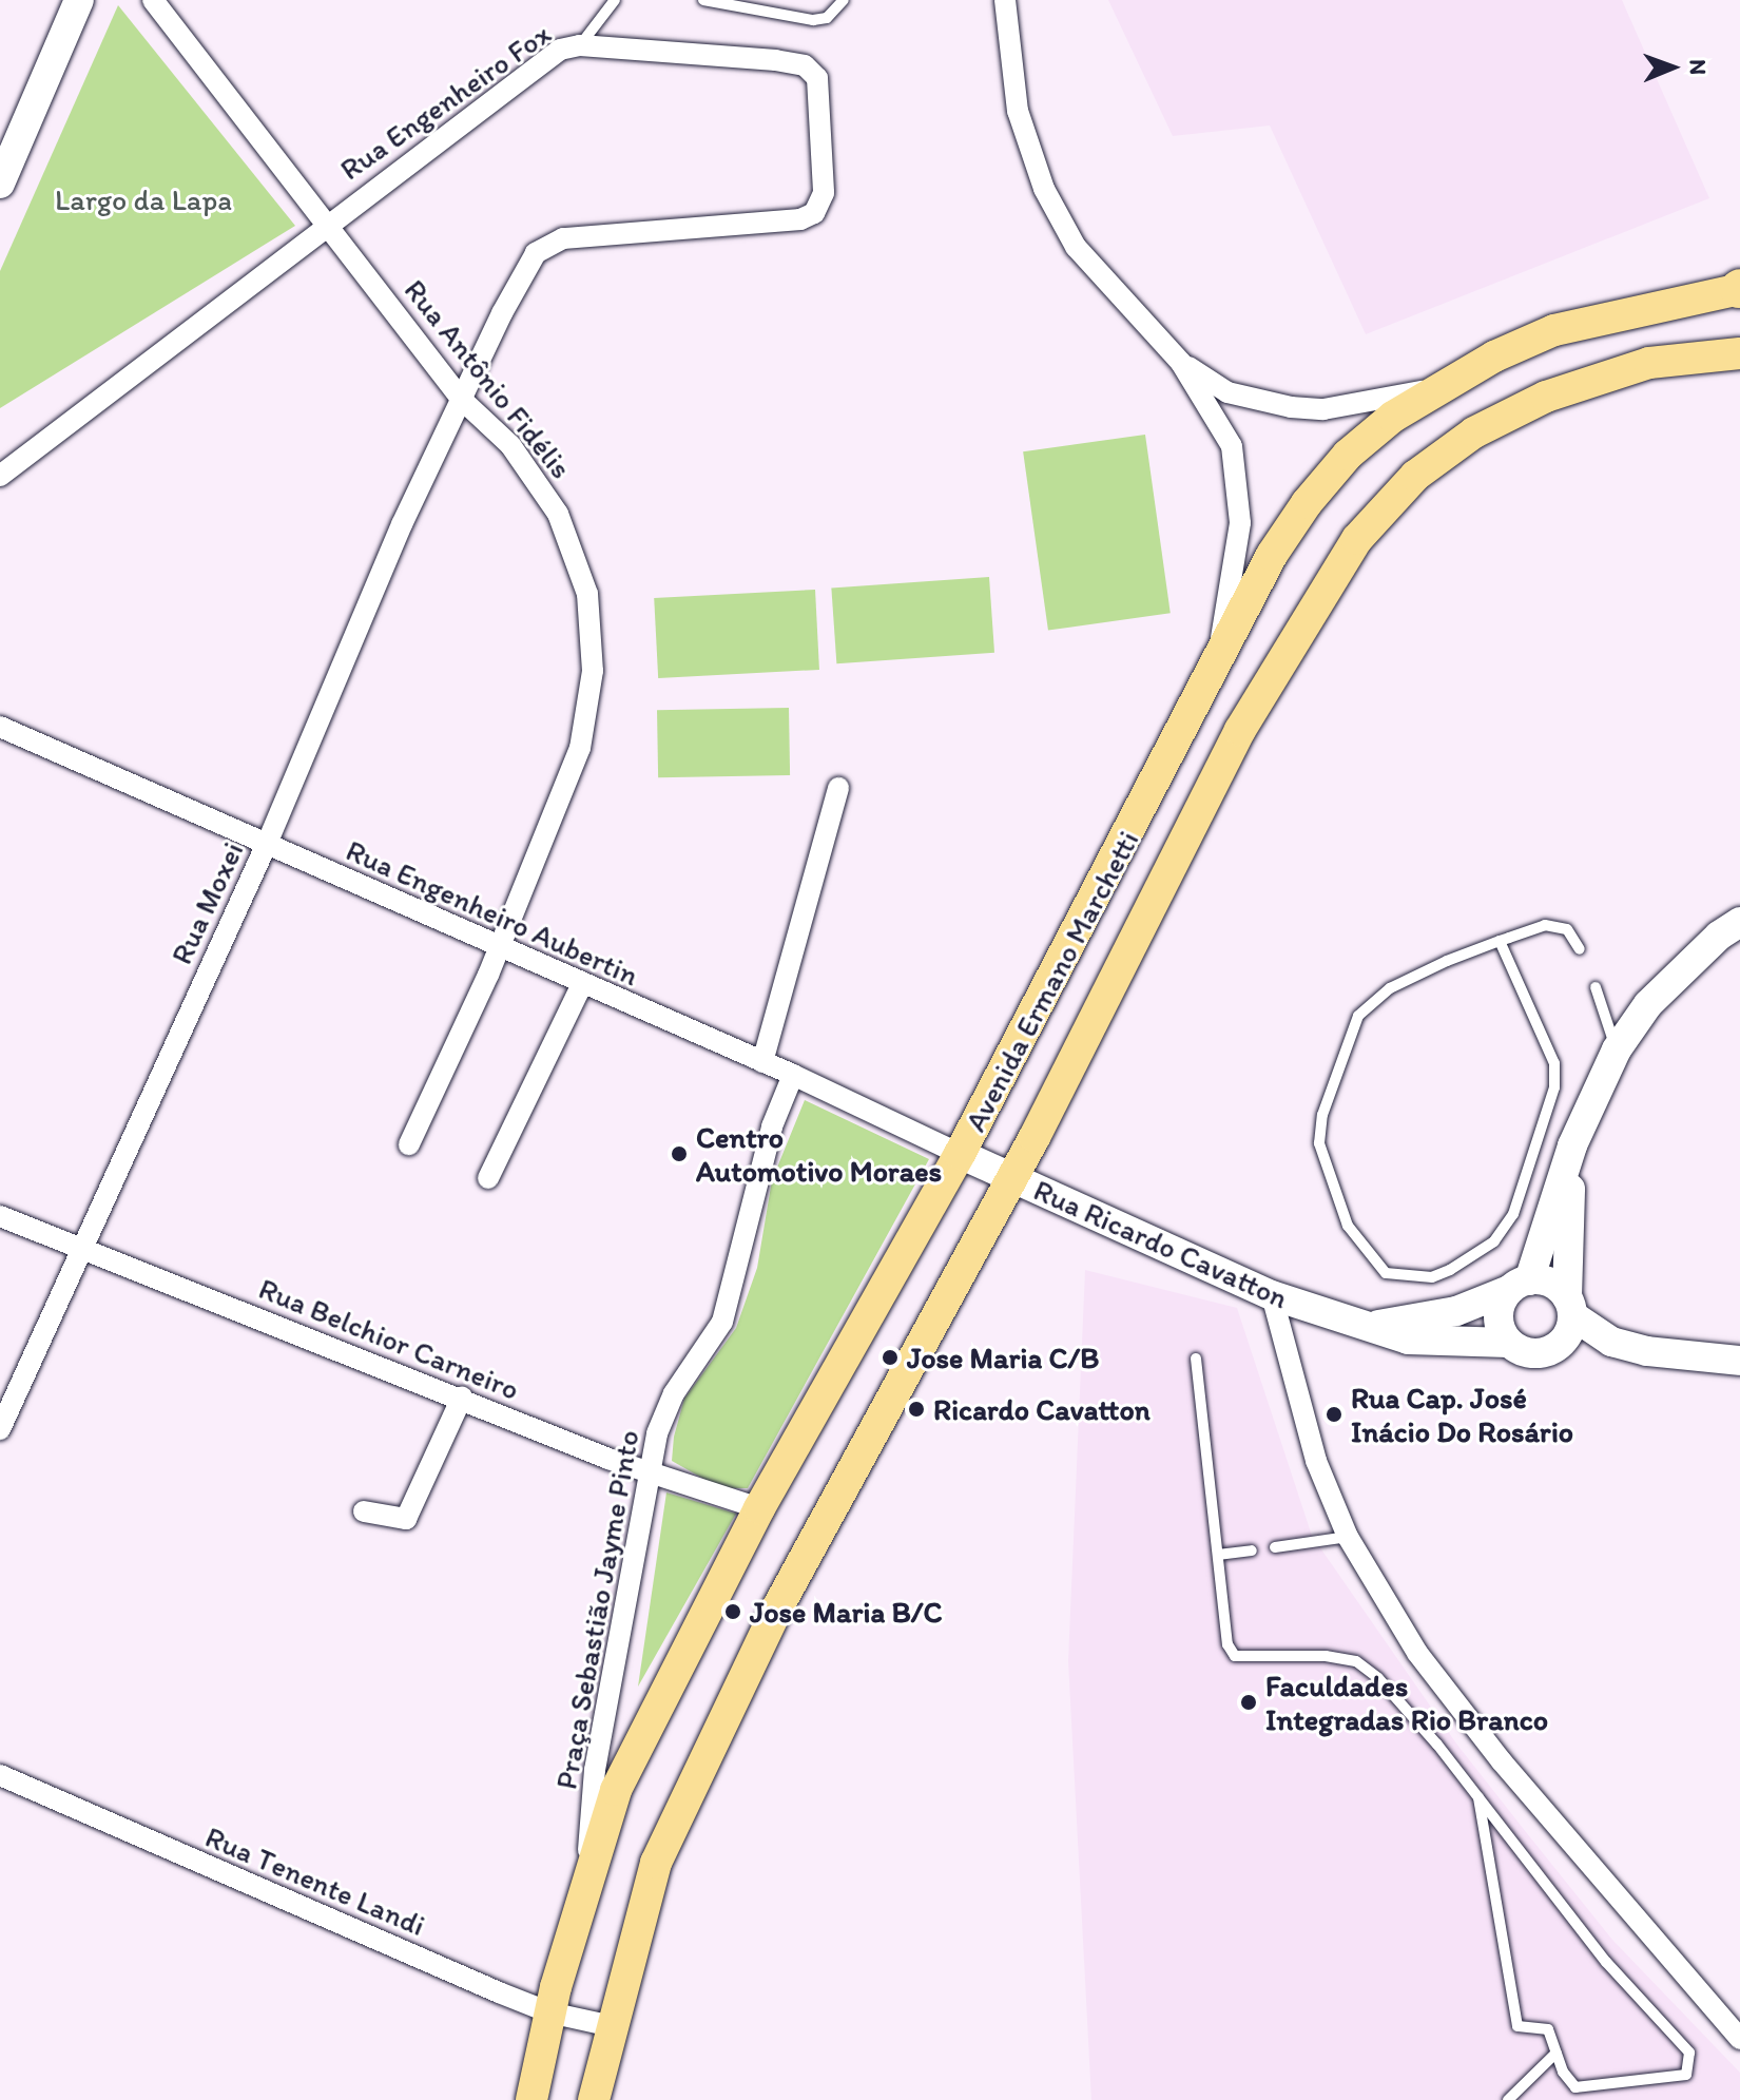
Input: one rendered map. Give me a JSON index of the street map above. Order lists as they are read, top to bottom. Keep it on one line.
{"streets":{"main road":["Avenida Ermano Marchetti"],"street":["Rua Engenheiro Fox","Rua Antônio Fidélis","Rua Moxei","Rua Engenheiro Aubertin","Rua Ricardo Cavatton","Rua Belchior Carneiro","Praça Sebastião Jayme Pinto","Rua Tenente Landi"]},"crossings":[["Rua Engenheiro Fox","Rua Antônio Fidélis"],["Rua Engenheiro Fox","Rua Moxei"],["Rua Antônio Fidélis","Rua Moxei"],["Rua Antônio Fidélis","Rua Engenheiro Aubertin"],["Rua Moxei","Rua Engenheiro Aubertin"],["Rua Moxei","Rua Belchior Carneiro"],["Rua Engenheiro Aubertin","Avenida Ermano Marchetti"],["Rua Engenheiro Aubertin","Rua Ricardo Cavatton"],["Rua Engenheiro Aubertin","Praça Sebastião Jayme Pinto"],["Avenida Ermano Marchetti","Rua Ricardo Cavatton"],["Avenida Ermano Marchetti","Rua Belchior Carneiro"],["Avenida Ermano Marchetti","Praça Sebastião Jayme Pinto"],["Avenida Ermano Marchetti","Rua Tenente Landi"],["Rua Belchior Carneiro","Praça Sebastião Jayme Pinto"]],"parks":["Largo da Lapa"],"places":["Centro Automotivo Moraes","Jose Maria C/B","Ricardo Cavatton","Rua Cap. José Inácio Do Rosário","Jose Maria B/C","Faculdades Integradas Rio Branco"],"north":"right"}
